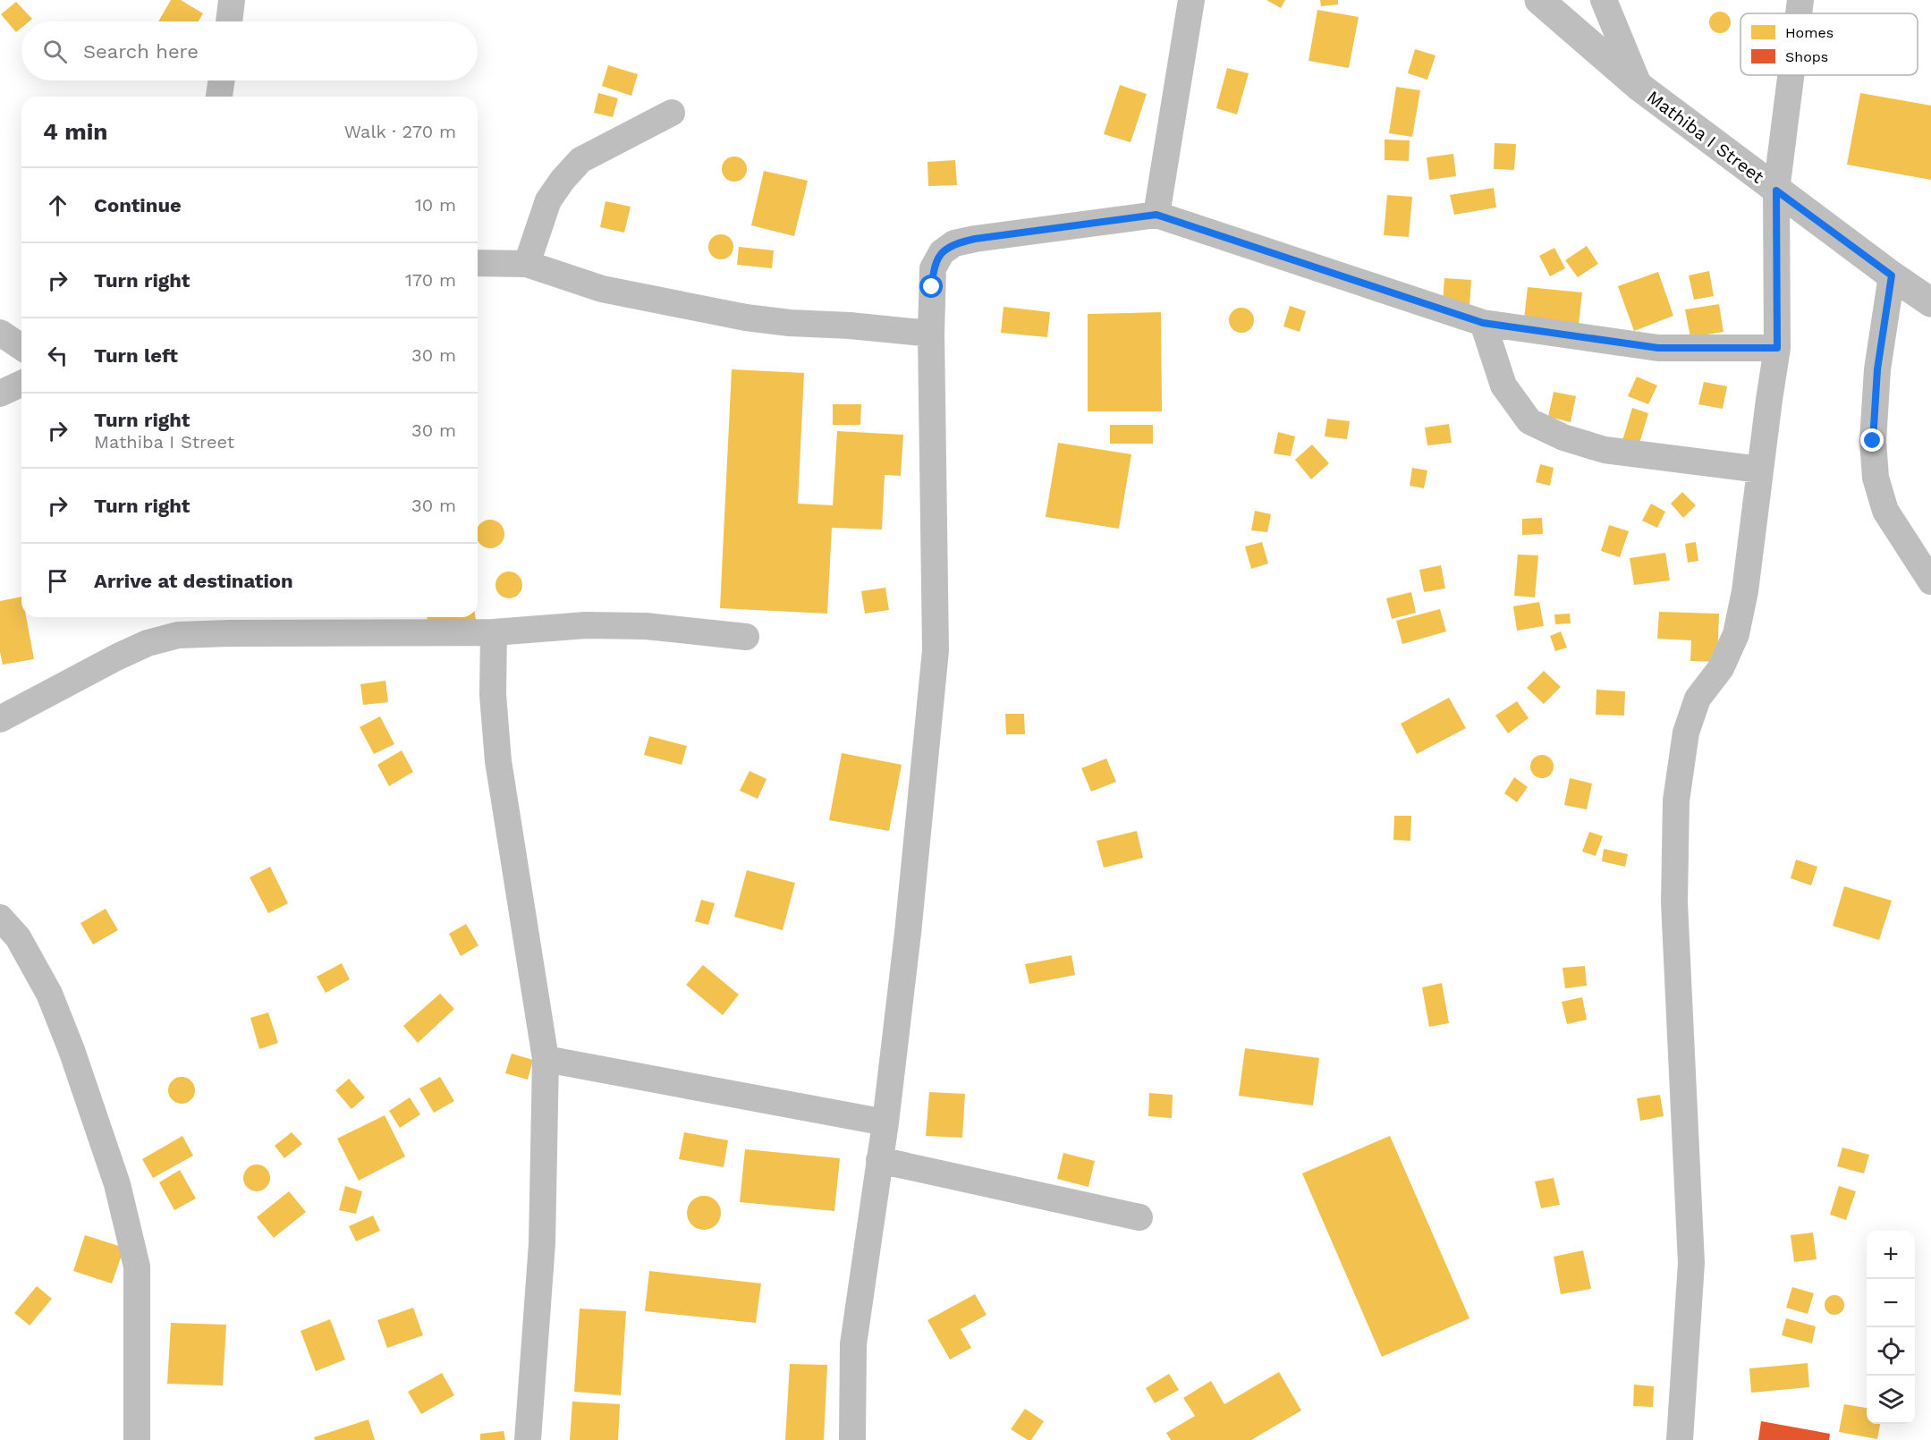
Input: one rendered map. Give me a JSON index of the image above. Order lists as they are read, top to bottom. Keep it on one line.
{"streets":{"street":["Mathiba I Street"]},"legend":["Homes","Shops"],"page":{"search":"Search here","heading":["4 min","Walk · 270 m"],"list":[["Continue","10 m"],["Turn right","170 m"],["Turn left","30 m"],["Turn right","Mathiba I Street","30 m"],["Turn right","30 m"],"Arrive at destination"],"map_buttons":["+","−"]}}
